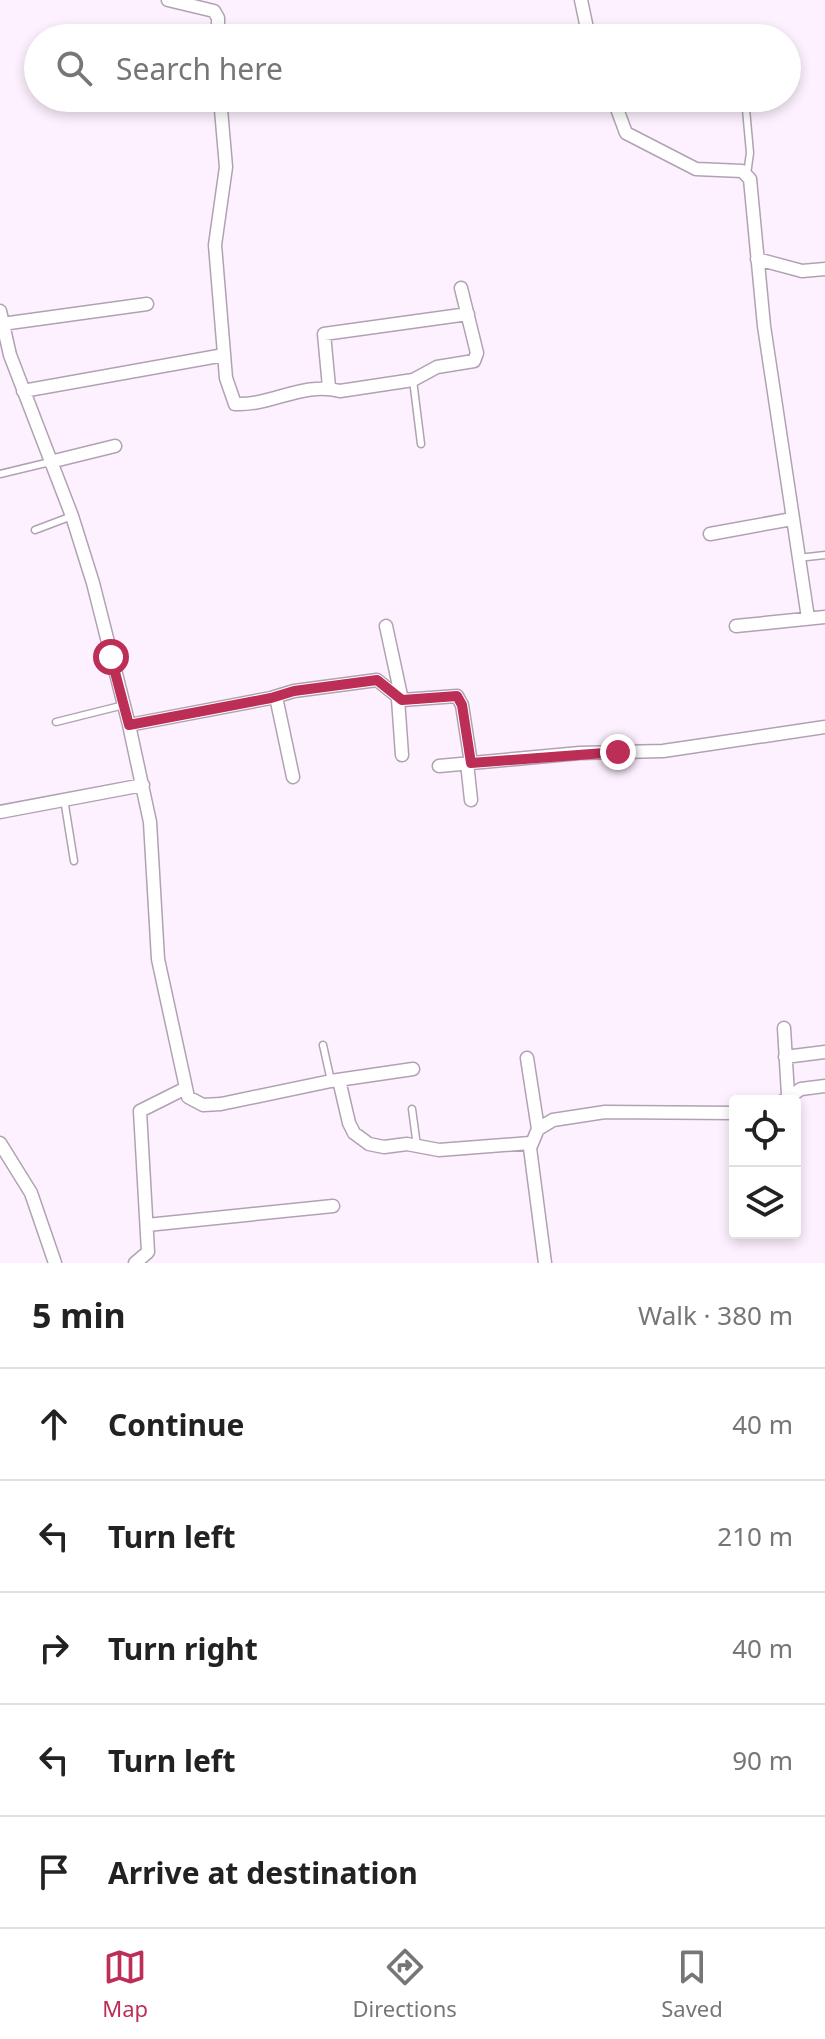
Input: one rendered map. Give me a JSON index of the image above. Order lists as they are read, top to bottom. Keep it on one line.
{"page":{"search":"Search here","heading":["5 min","Walk · 380 m"],"list":[["Continue","40 m"],["Turn left","210 m"],["Turn right","40 m"],["Turn left","90 m"],"Arrive at destination"],"nav":["Map","Directions","Saved"]}}
